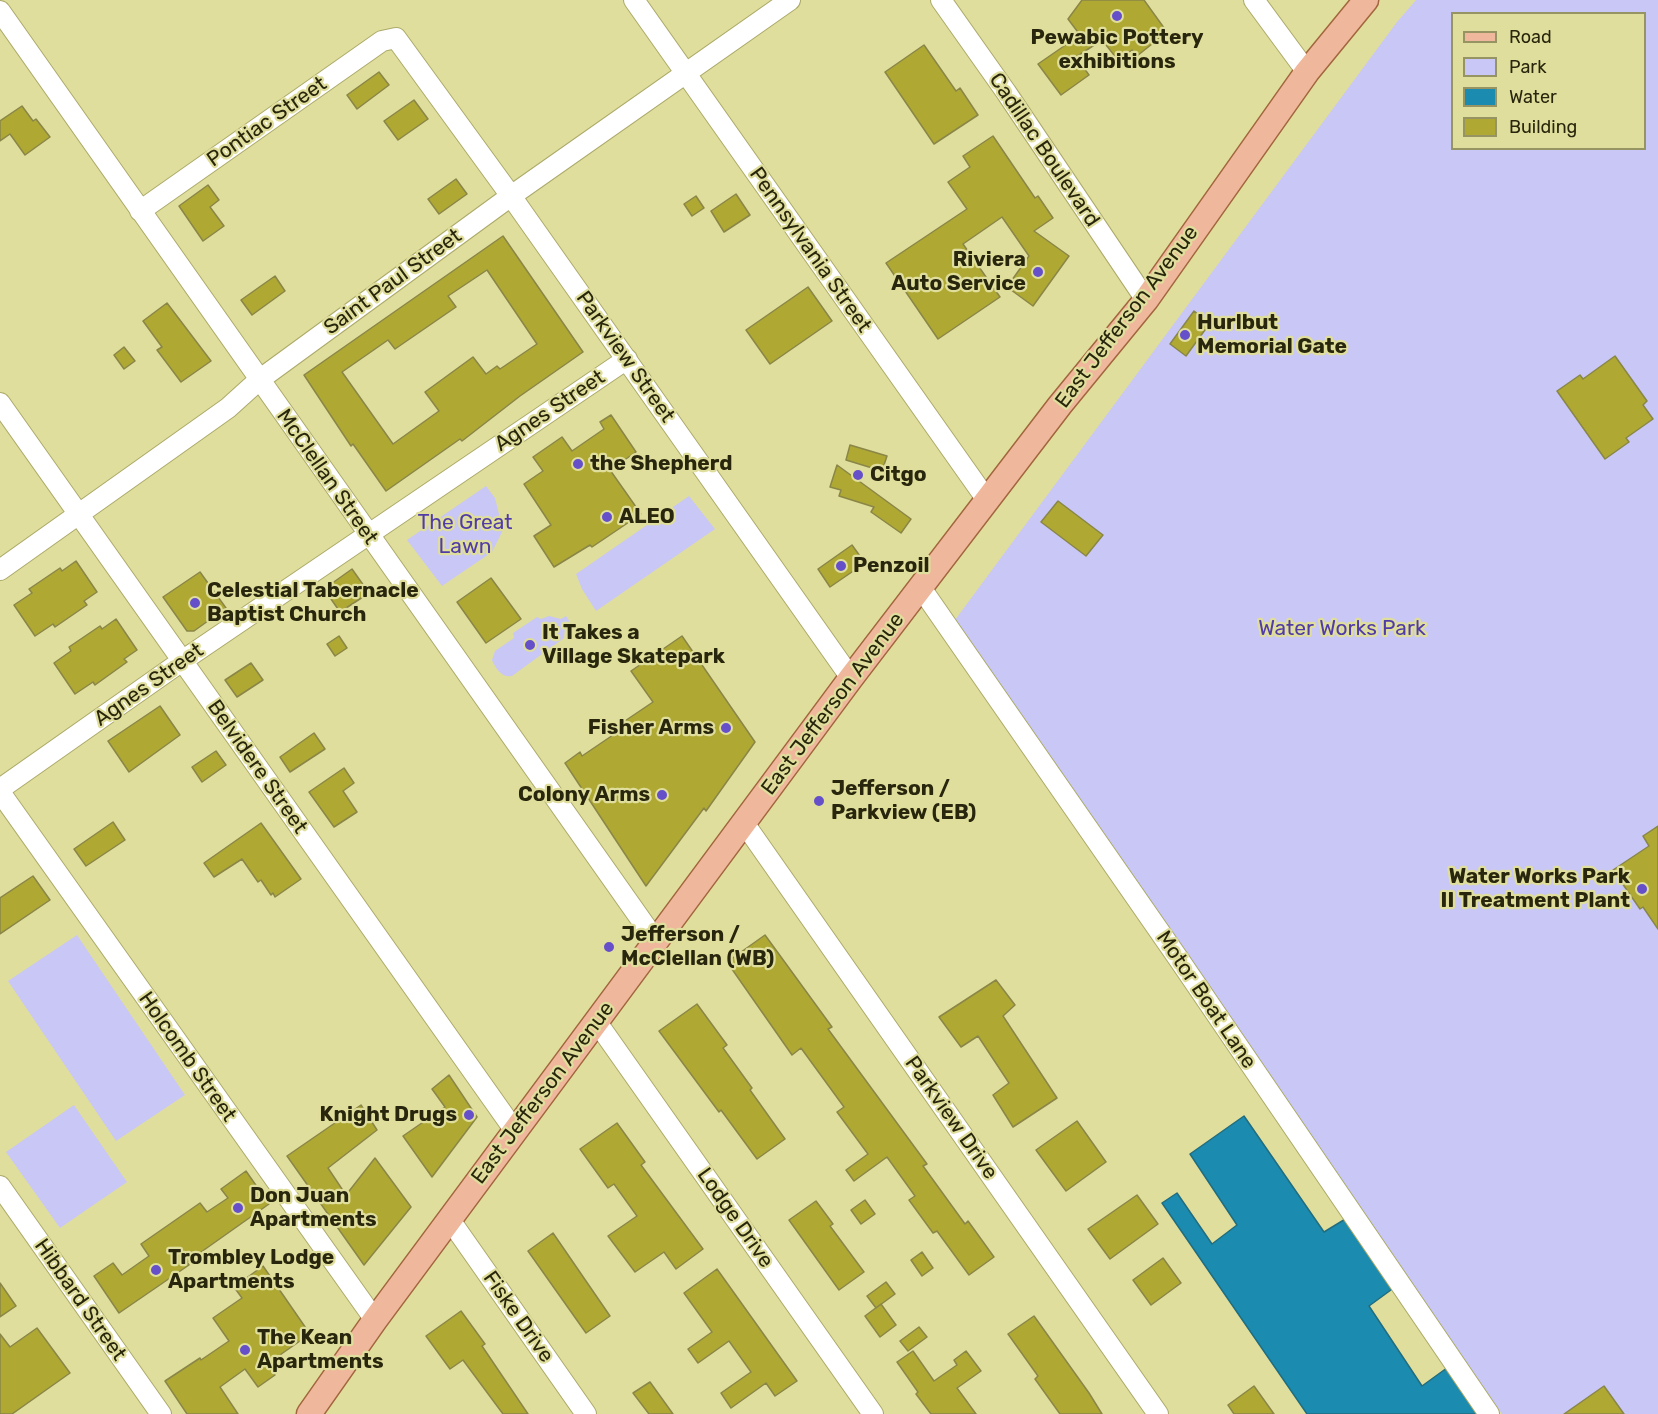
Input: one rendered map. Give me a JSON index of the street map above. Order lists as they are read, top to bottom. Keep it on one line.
{"streets":{"main road":["East Jefferson Avenue"],"street":["Pontiac Street","Cadillac Boulevard","Pennsylvania Street","Saint Paul Street","Parkview Street","Agnes Street","McClellan Street","Belvidere Street","Motor Boat Lane","Holcomb Street","Parkview Drive","Lodge Drive","Hibbard Street","Fiske Drive"]},"crossings":[["Pontiac Street","Parkview Street"],["Pontiac Street","McClellan Street"],["Cadillac Boulevard","East Jefferson Avenue"],["Pennsylvania Street","Saint Paul Street"],["Pennsylvania Street","East Jefferson Avenue"],["Saint Paul Street","Parkview Street"],["Saint Paul Street","McClellan Street"],["Saint Paul Street","Belvidere Street"],["East Jefferson Avenue","Parkview Street"],["East Jefferson Avenue","McClellan Street"],["East Jefferson Avenue","Belvidere Street"],["East Jefferson Avenue","Motor Boat Lane"],["East Jefferson Avenue","Holcomb Street"],["East Jefferson Avenue","Parkview Drive"],["East Jefferson Avenue","Lodge Drive"],["East Jefferson Avenue","Fiske Drive"],["Parkview Street","Agnes Street"],["Agnes Street","McClellan Street"],["Agnes Street","Belvidere Street"],["Agnes Street","Holcomb Street"]],"parks":["The Great Lawn","Water Works Park"],"places":["Pewabic Pottery exhibitions","Riviera Auto Service","Hurlbut Memorial Gate","the Shepherd","Citgo","ALEO","Penzoil","Celestial Tabernacle Baptist Church","It Takes a Village Skatepark","Fisher Arms","Colony Arms","Jefferson / Parkview (EB)","Water Works Park II Treatment Plant","Jefferson / McClellan (WB)","Knight Drugs","Don Juan Apartments","Trombley Lodge Apartments","The Kean Apartments"],"legend":["Road","Park","Water","Building"]}
